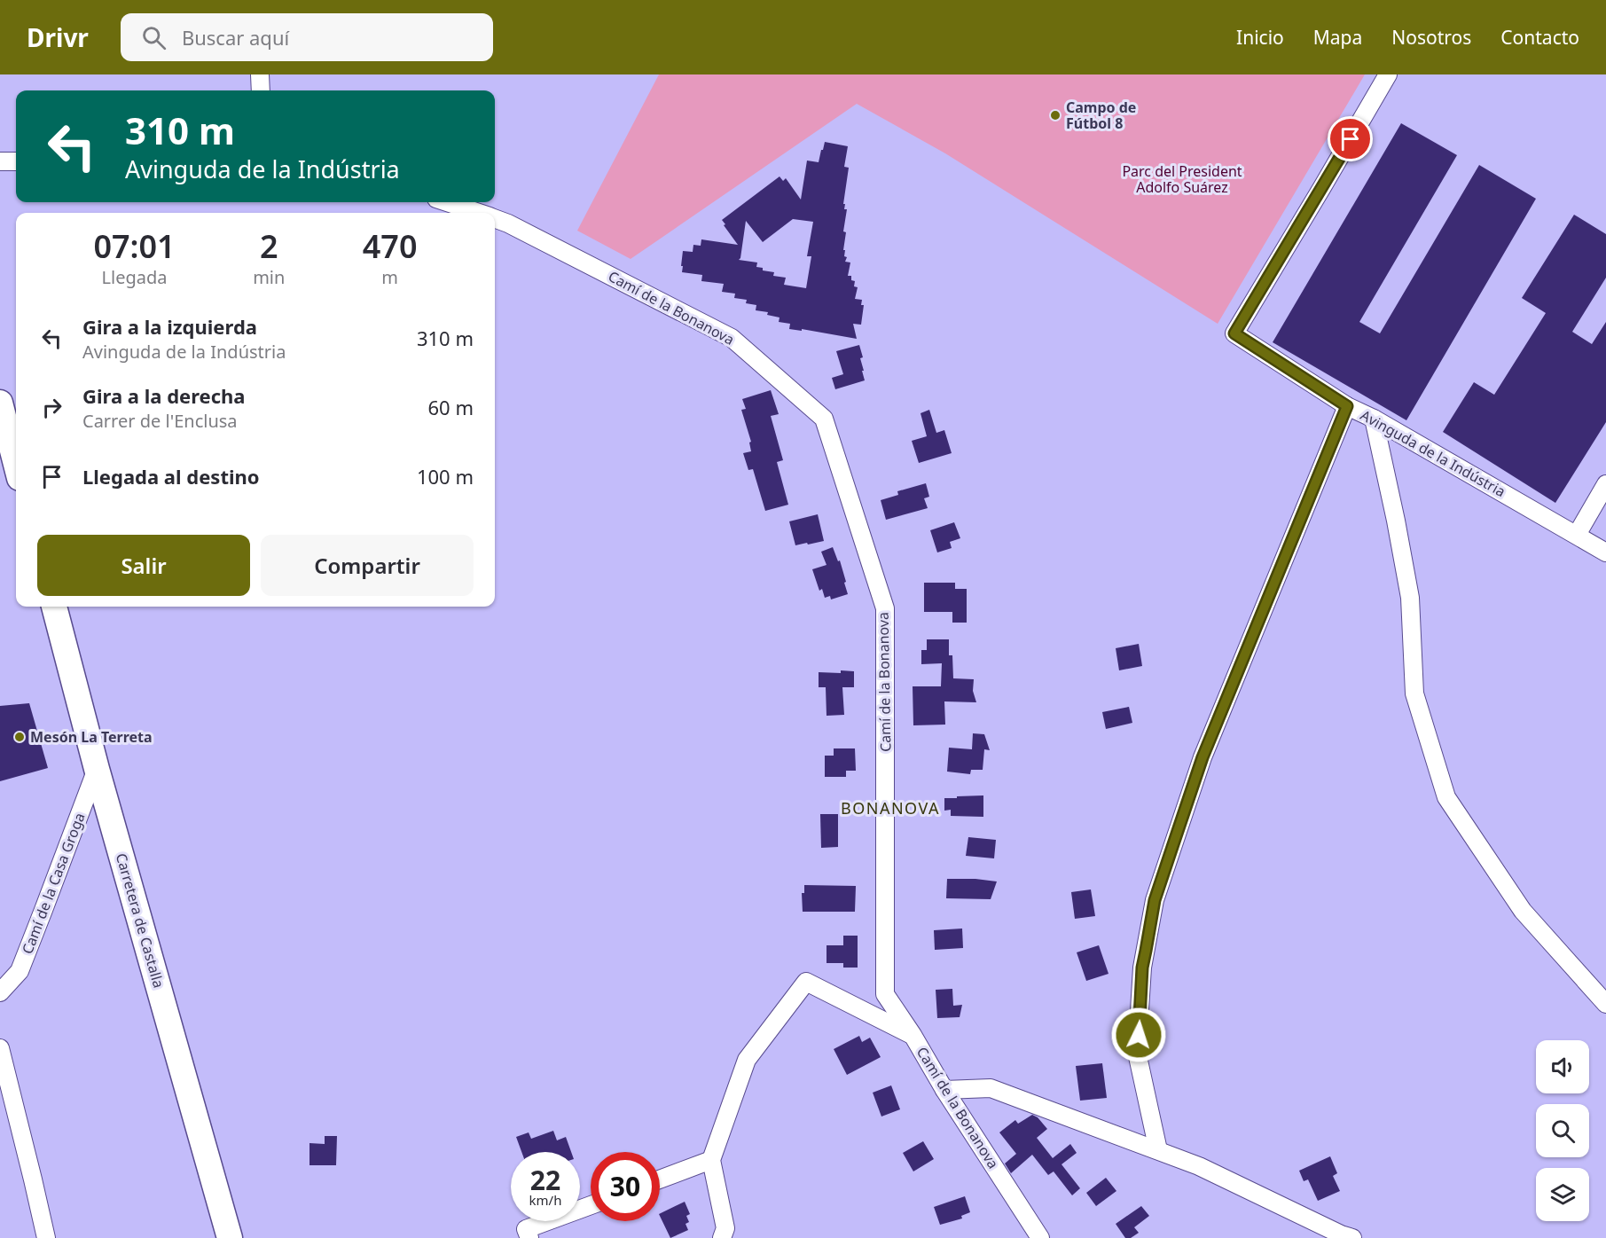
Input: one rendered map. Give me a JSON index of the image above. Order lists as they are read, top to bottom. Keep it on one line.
{"streets":{"main road":["Carretera de Castalla"],"street":["Camí de la Bonanova","Avinguda de la Indústria","Camí de la Casa Groga"]},"crossings":[["Camí de la Casa Groga","Carretera de Castalla"]],"districts":["BONANOVA"],"parks":["Parc del President Adolfo Suárez"],"places":["Campo de Fútbol 8","Mesón La Terreta"],"page":{"header":"Drivr","search":"Buscar aquí","nav":["Inicio","Mapa","Nosotros","Contacto"],"turn":["310 m","Avinguda de la Indústria"],"eta":["07:01","Llegada","2","min","470","m"],"list":[{"name":"Gira a la izquierda","note":"Avinguda de la Indústria","value":"310 m"},{"name":"Gira a la derecha","note":"Carrer de l'Enclusa","value":"60 m"},{"name":"Llegada al destino","value":"100 m"}],"buttons":["Salir","Compartir"],"speed":"22 km/h","limit":"30"}}
